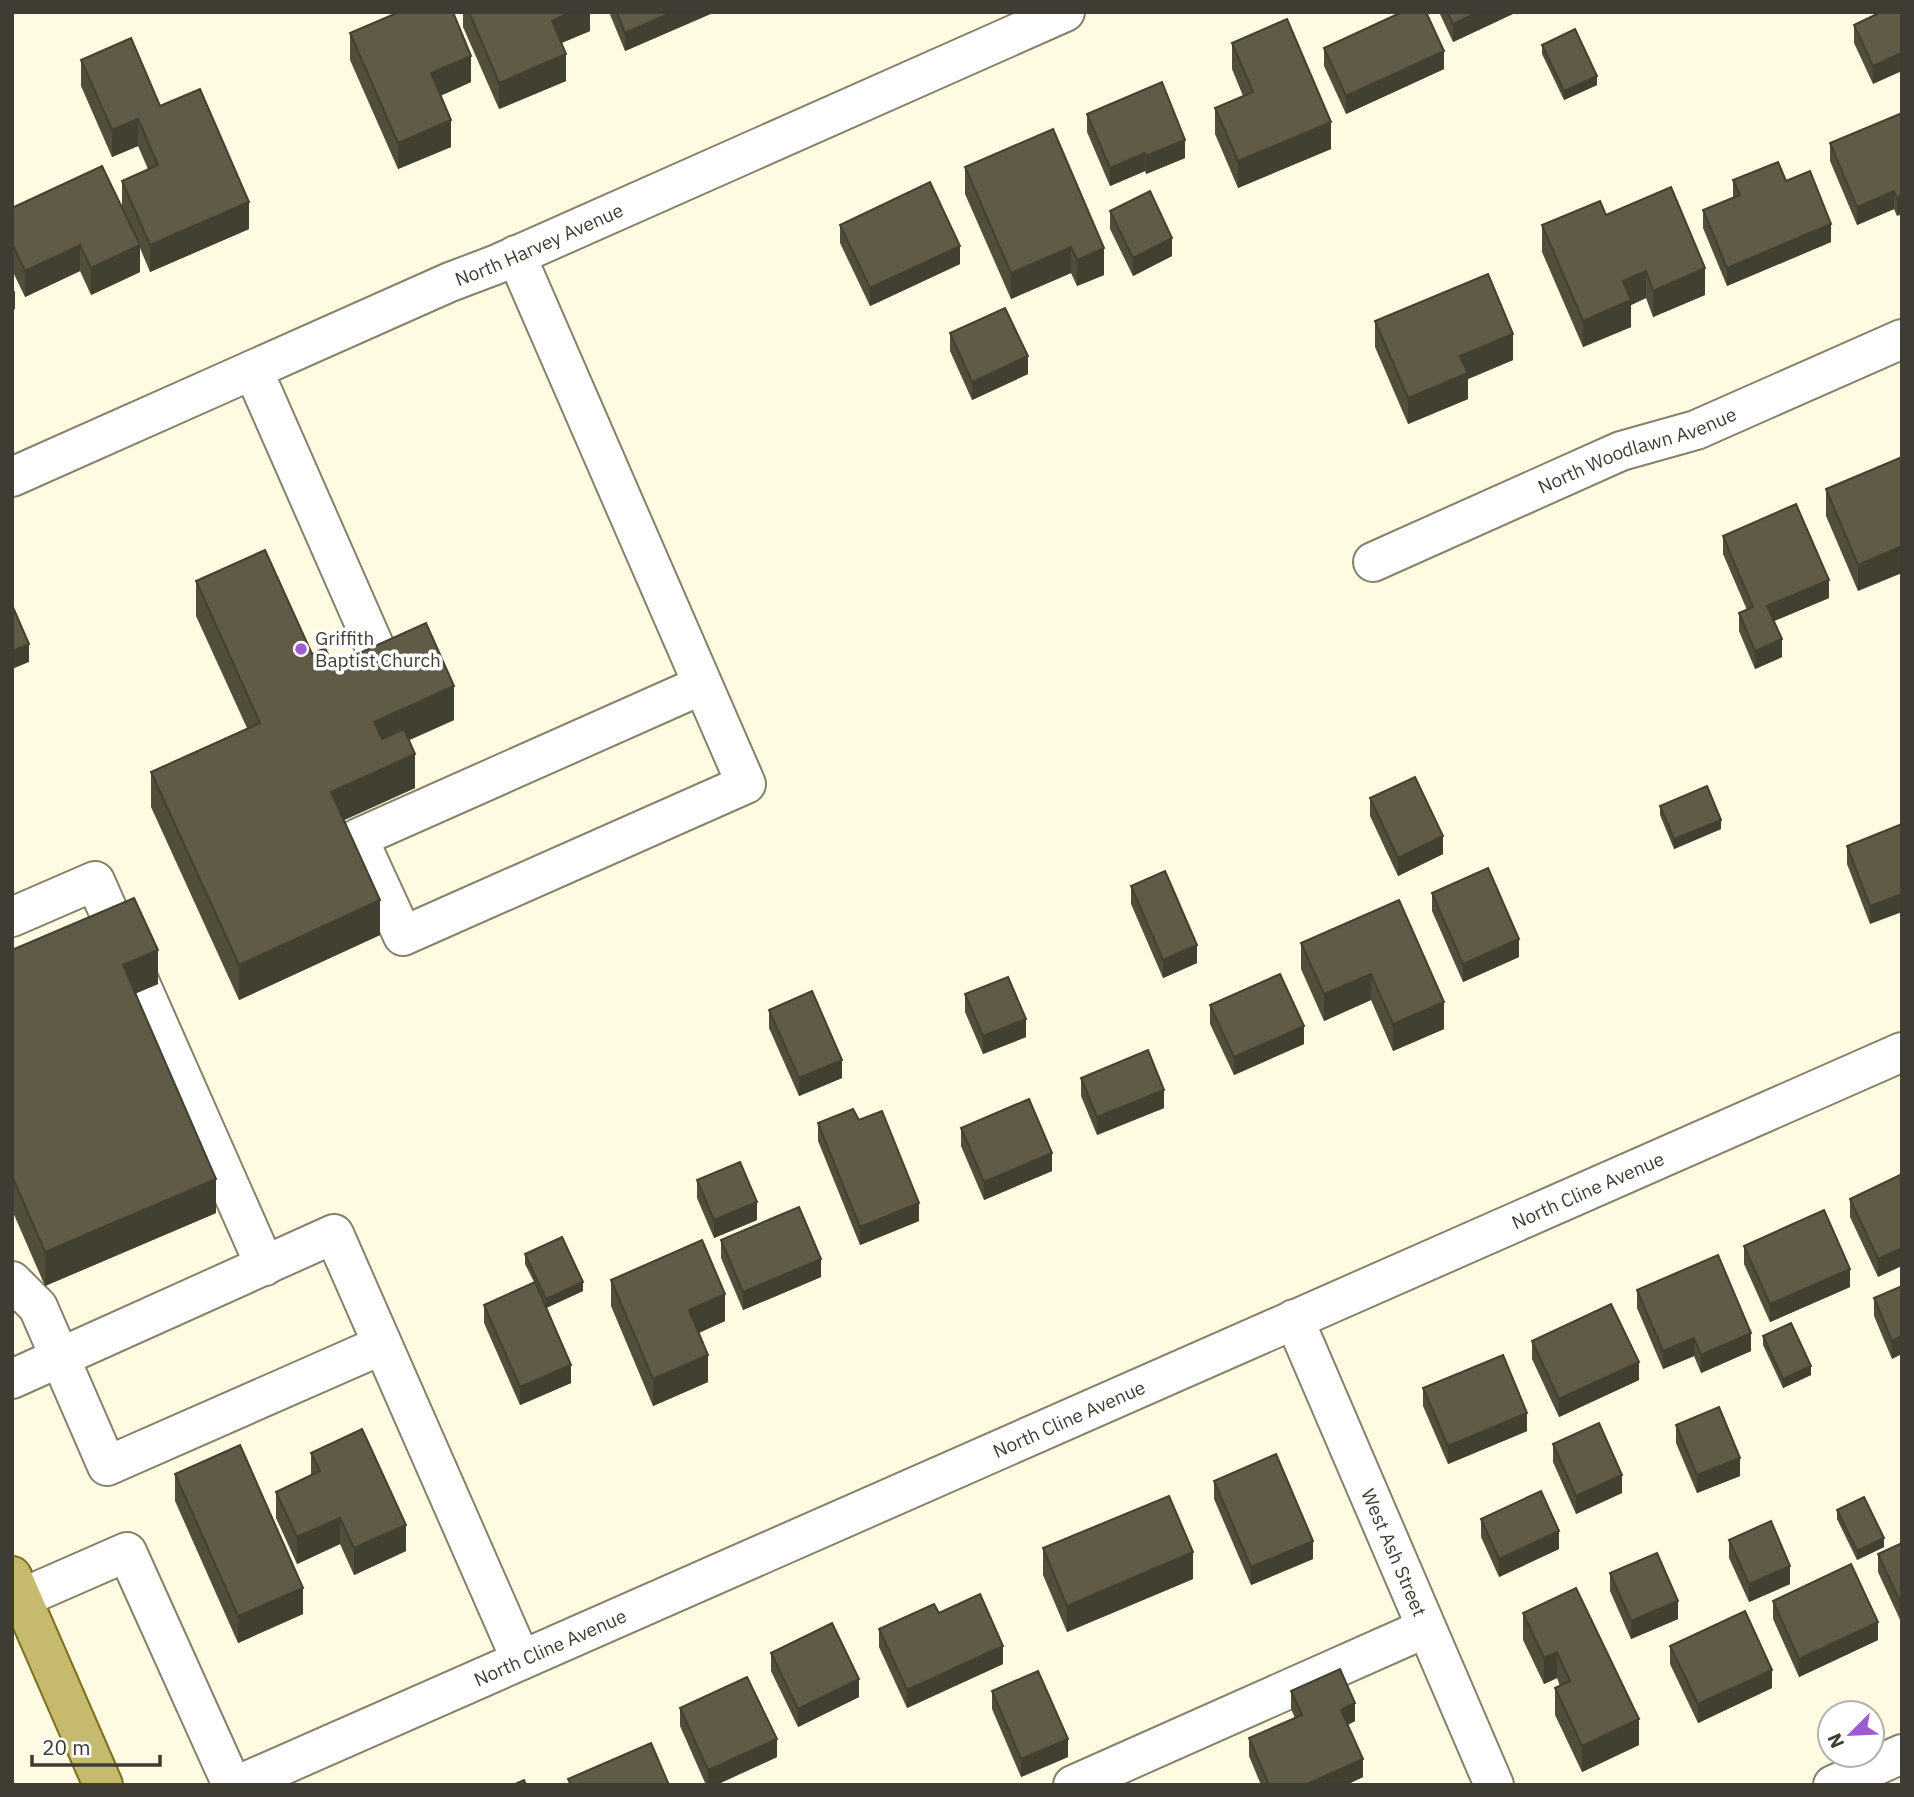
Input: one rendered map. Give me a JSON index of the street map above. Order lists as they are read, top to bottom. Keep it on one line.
{"streets":{"street":["North Harvey Avenue","North Woodlawn Avenue","North Cline Avenue","West Ash Street"]},"crossings":[["North Cline Avenue","West Ash Street"]],"places":["Griffith Baptist Church"],"scale_bar":"20 m","north":"bottom left"}
